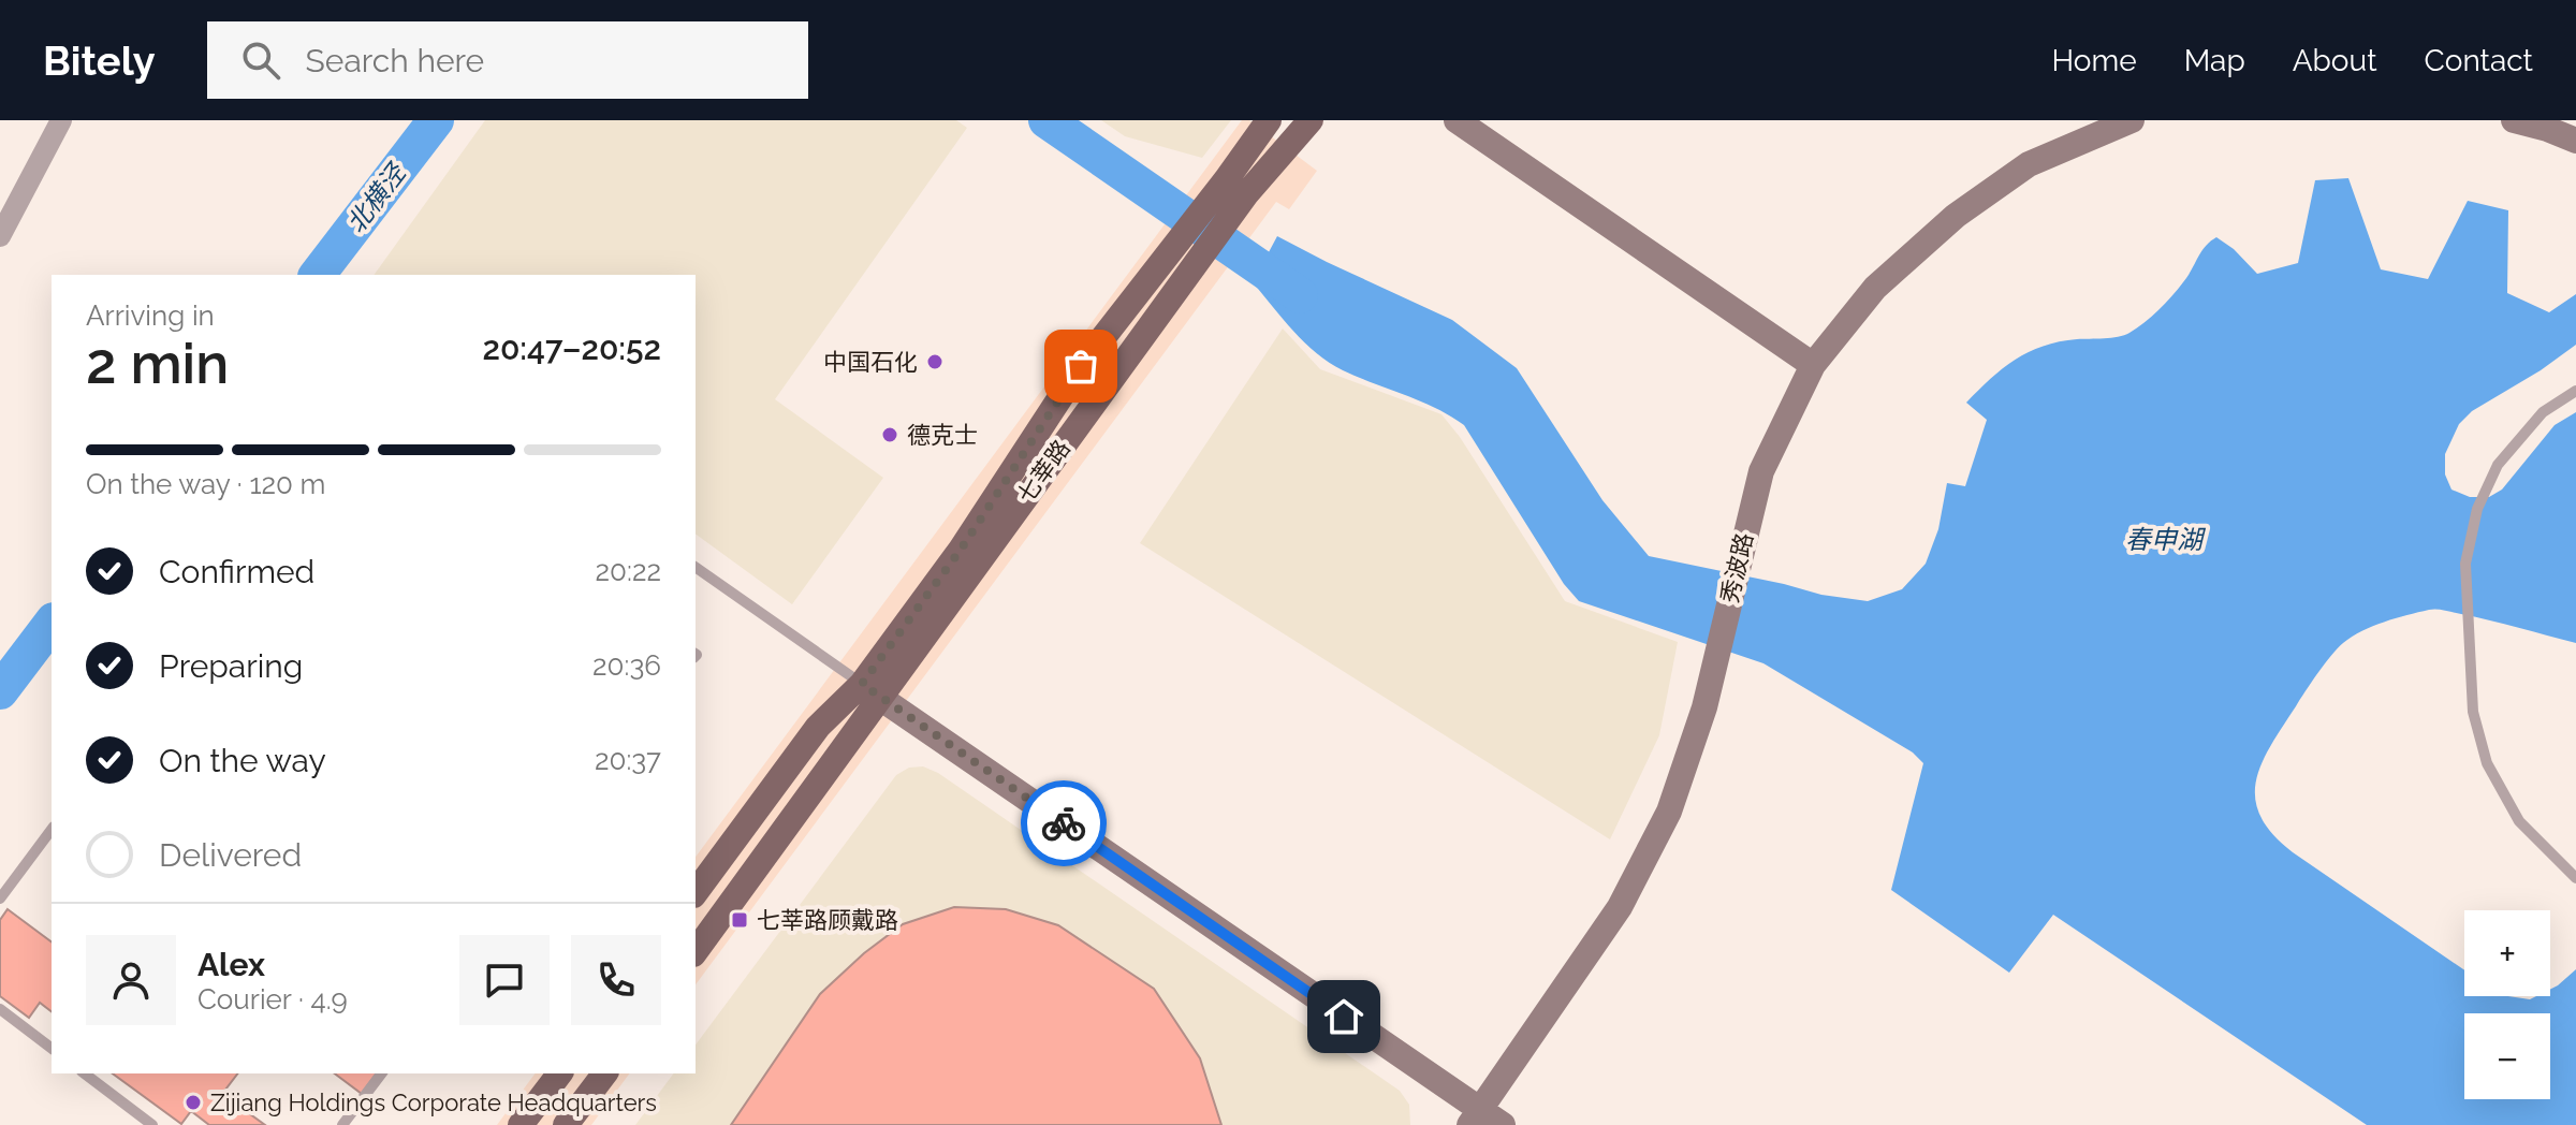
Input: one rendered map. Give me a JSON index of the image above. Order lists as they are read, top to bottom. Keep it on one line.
{"streets":{"main road":["七莘路"],"street":["秀波路"]},"water":["北横泾","春申湖"],"places":{"other":["中国石化","德克士","Zijiang Holdings Corporate Headquarters"],"transit":["七莘路顾戴路"]},"page":{"header":"Bitely","search":"Search here","nav":["Home","Map","About","Contact"],"heading":["2 min","Arriving in","20:47–20:52"],"panel":["Alex","Courier · 4.9"],"bar":"On the way · 120 m","list":[["Confirmed","20:22"],["Preparing","20:36"],["On the way","20:37"],"Delivered"],"map_buttons":["+","−"]}}
